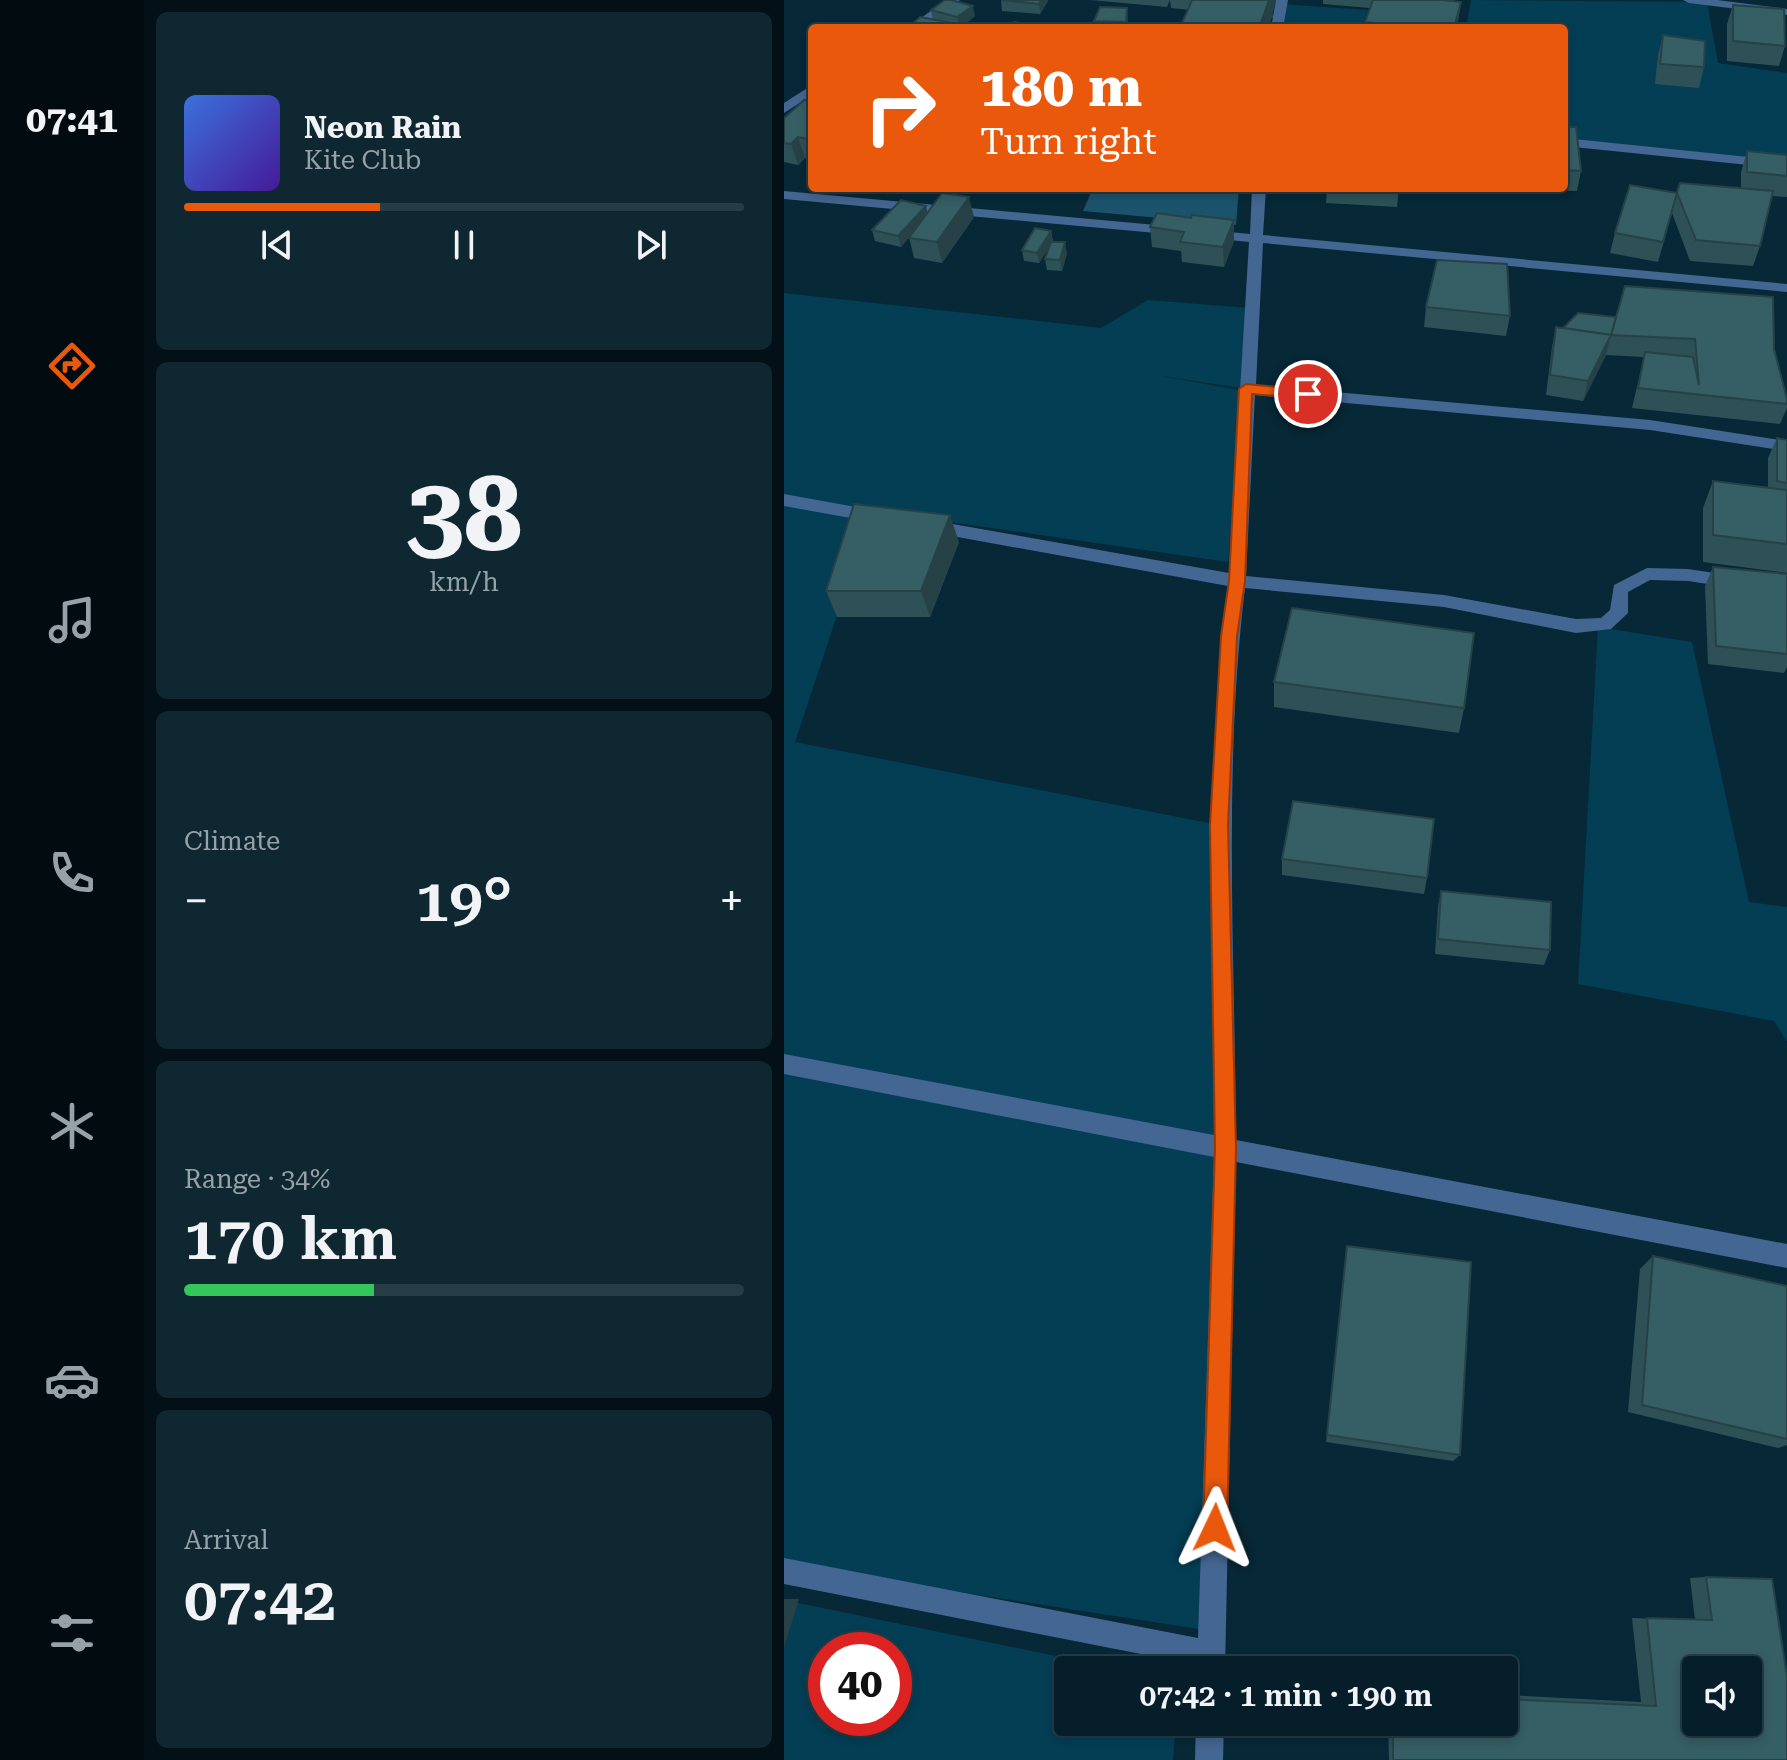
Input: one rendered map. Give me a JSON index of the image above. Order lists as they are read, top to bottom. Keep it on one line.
{"page":{"tabs":"07:41","turn":["180 m","Turn right"],"song":["Neon Rain","Kite Club"],"tile":[["38","km/h"],"Climate",["Range · 34%","170 km"],["Arrival","07:42"]],"heat":["−","19°","+"],"limit":"40","trip":"07:42 · 1 min · 190 m"}}
